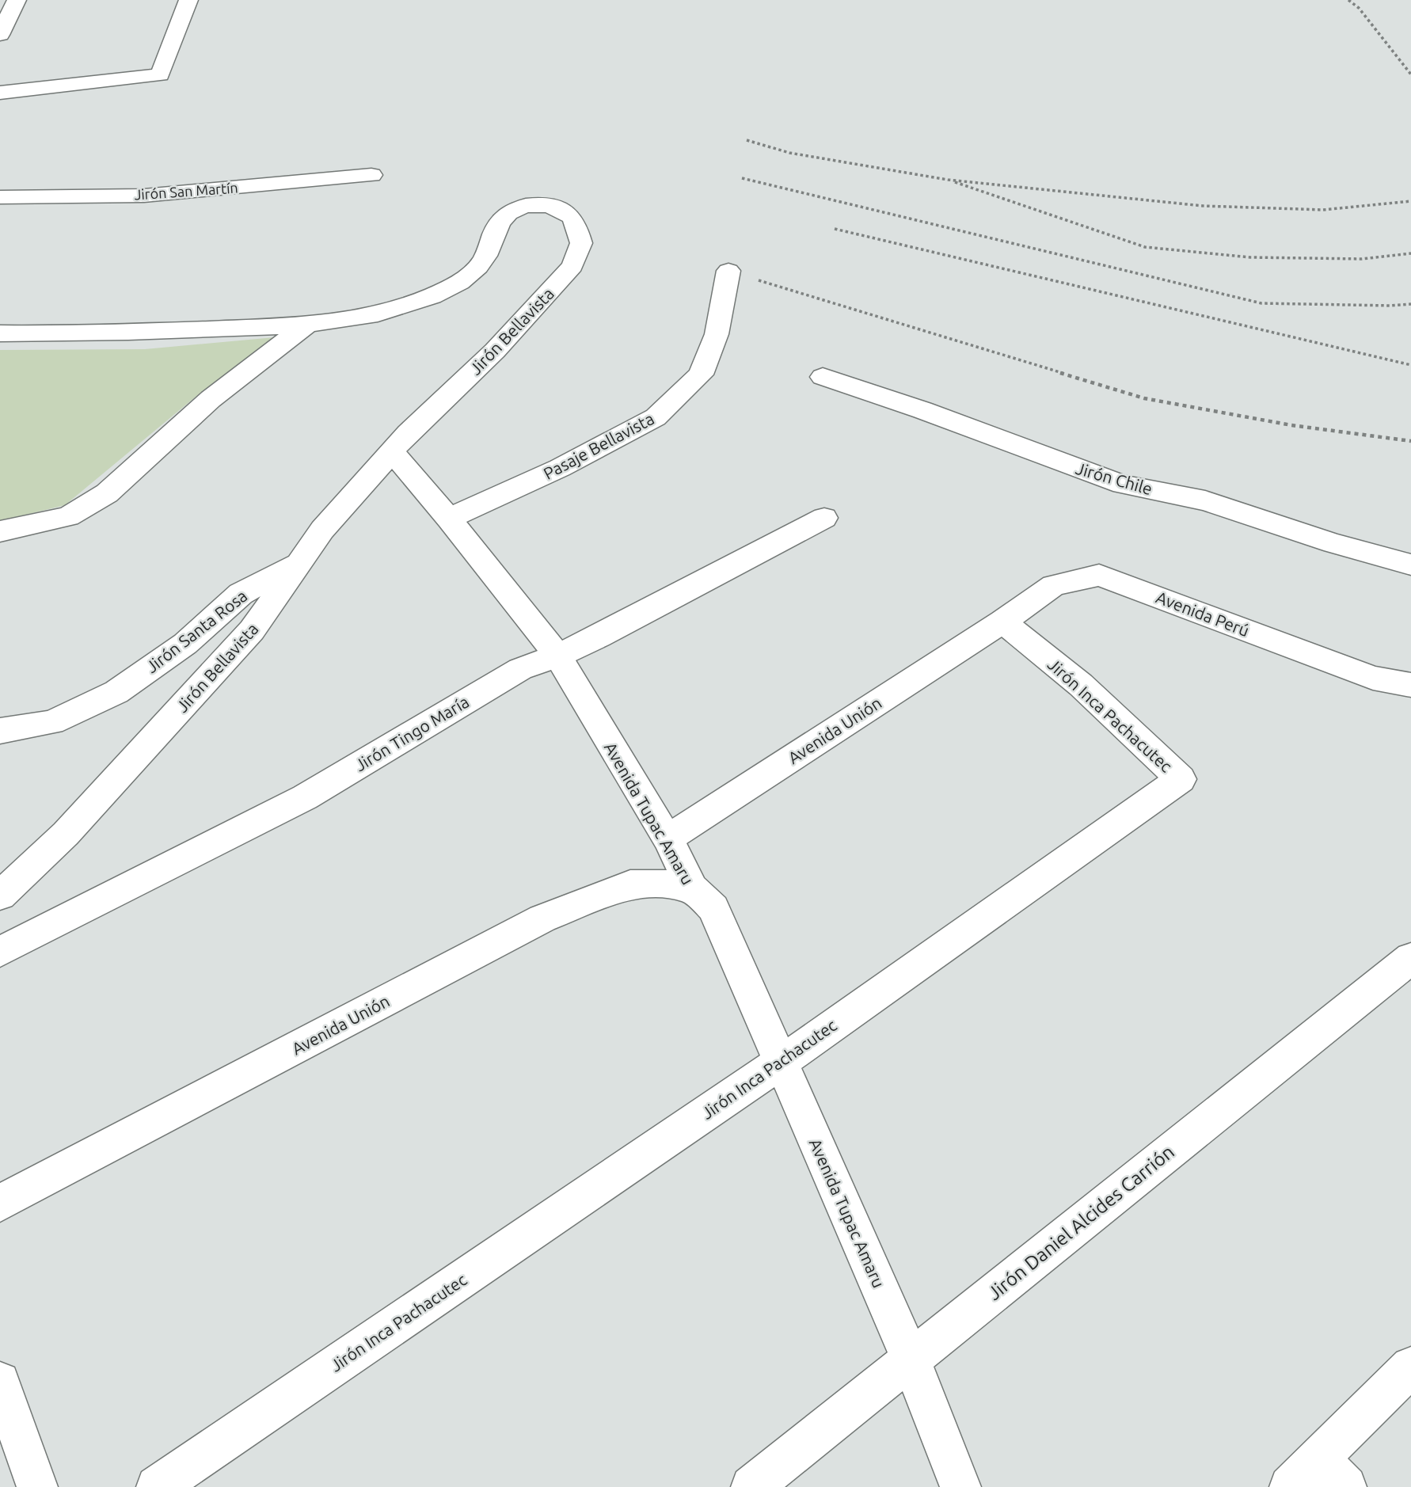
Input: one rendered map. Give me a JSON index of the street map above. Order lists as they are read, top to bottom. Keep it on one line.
{"streets":{"street":["Jirón San Martín","Jirón Bellavista","Pasaje Bellavista","Jirón Chile","Avenida Perú","Jirón Santa Rosa","Jirón Inca Pachacutec","Avenida Unión","Jirón Tingo María","Avenida Tupac Amaru","Jirón Daniel Alcides Carrión"]},"crossings":[["Jirón Bellavista","Jirón Santa Rosa"],["Jirón Bellavista","Avenida Tupac Amaru"],["Pasaje Bellavista","Avenida Tupac Amaru"],["Avenida Perú","Jirón Inca Pachacutec"],["Avenida Perú","Avenida Unión"],["Jirón Inca Pachacutec","Avenida Unión"],["Jirón Inca Pachacutec","Avenida Tupac Amaru"],["Avenida Unión","Avenida Tupac Amaru"],["Jirón Tingo María","Avenida Tupac Amaru"],["Avenida Tupac Amaru","Jirón Daniel Alcides Carrión"]]}
